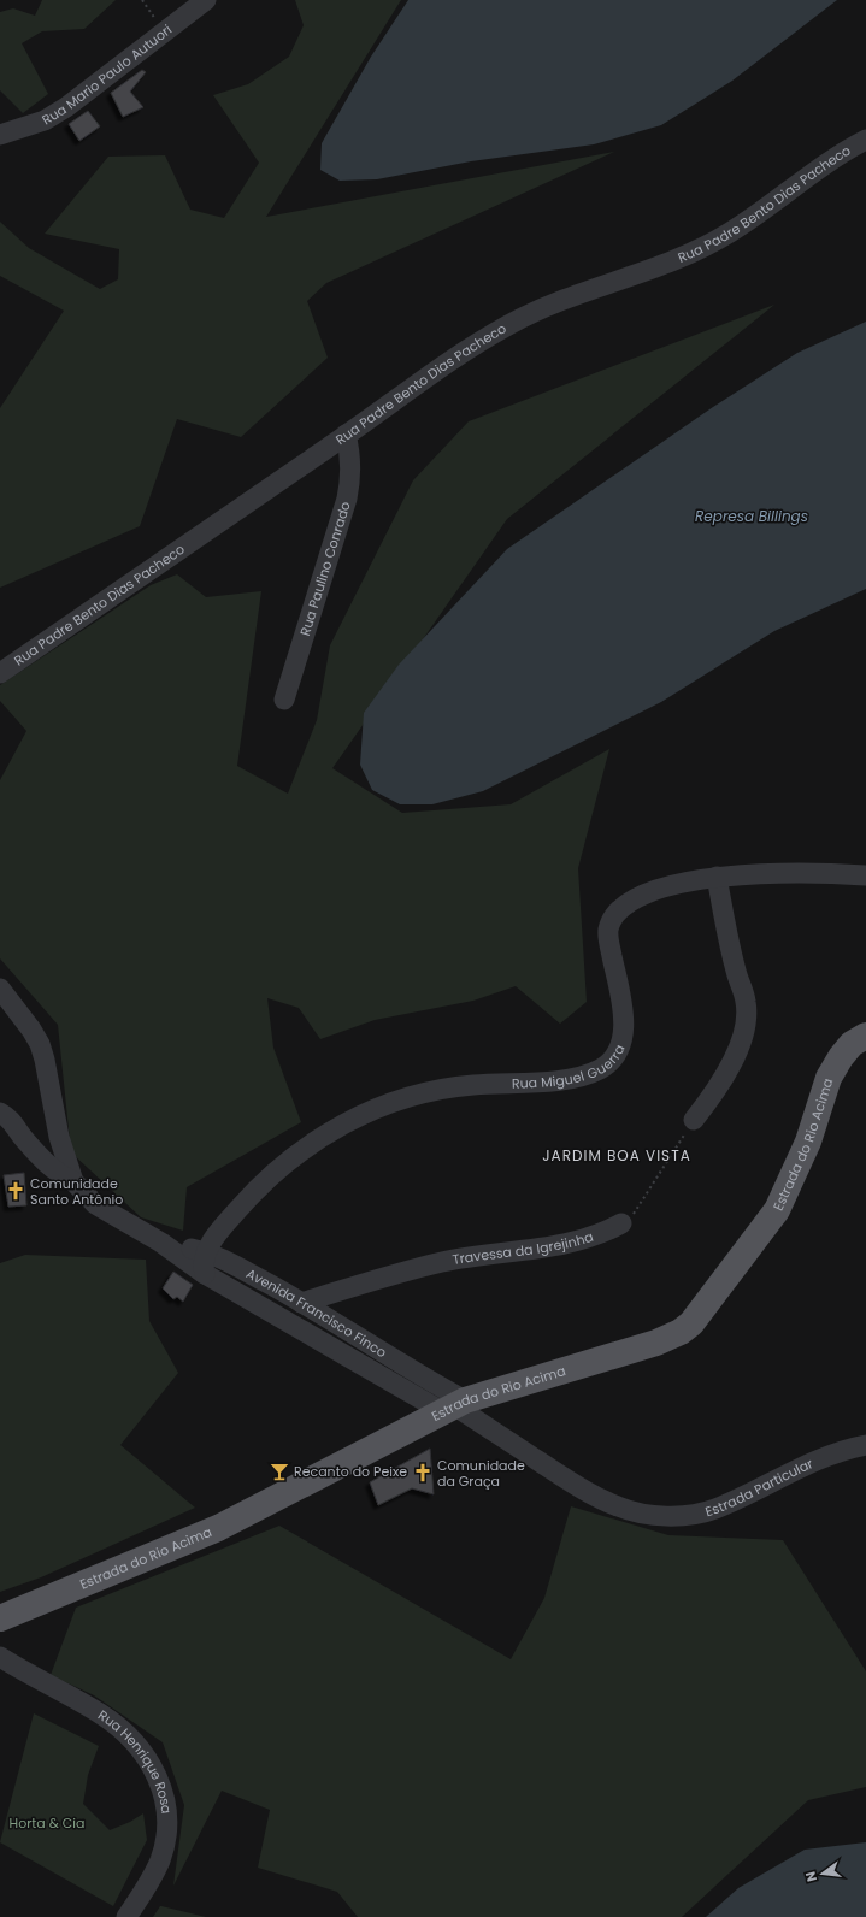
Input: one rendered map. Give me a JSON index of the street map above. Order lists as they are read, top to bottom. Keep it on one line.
{"streets":{"main road":["Estrada do Rio Acima"],"street":["Rua Mario Paulo Autuori","Rua Padre Bento Dias Pacheco","Rua Paulino Conrado","Rua Miguel Guerra","Travessa da Igrejinha","Avenida Francisco Finco","Estrada Particular","Rua Henrique Rosa"]},"crossings":[["Rua Padre Bento Dias Pacheco","Rua Paulino Conrado"],["Rua Miguel Guerra","Avenida Francisco Finco"],["Estrada do Rio Acima","Avenida Francisco Finco"],["Travessa da Igrejinha","Avenida Francisco Finco"],["Avenida Francisco Finco","Estrada Particular"]],"districts":["JARDIM BOA VISTA"],"water":["Represa Billings"],"parks":["Horta & Cia"],"places":{"church":["Comunidade Santo Antônio","Comunidade da Graça"],"bar":["Recanto do Peixe"]},"north":"left"}
